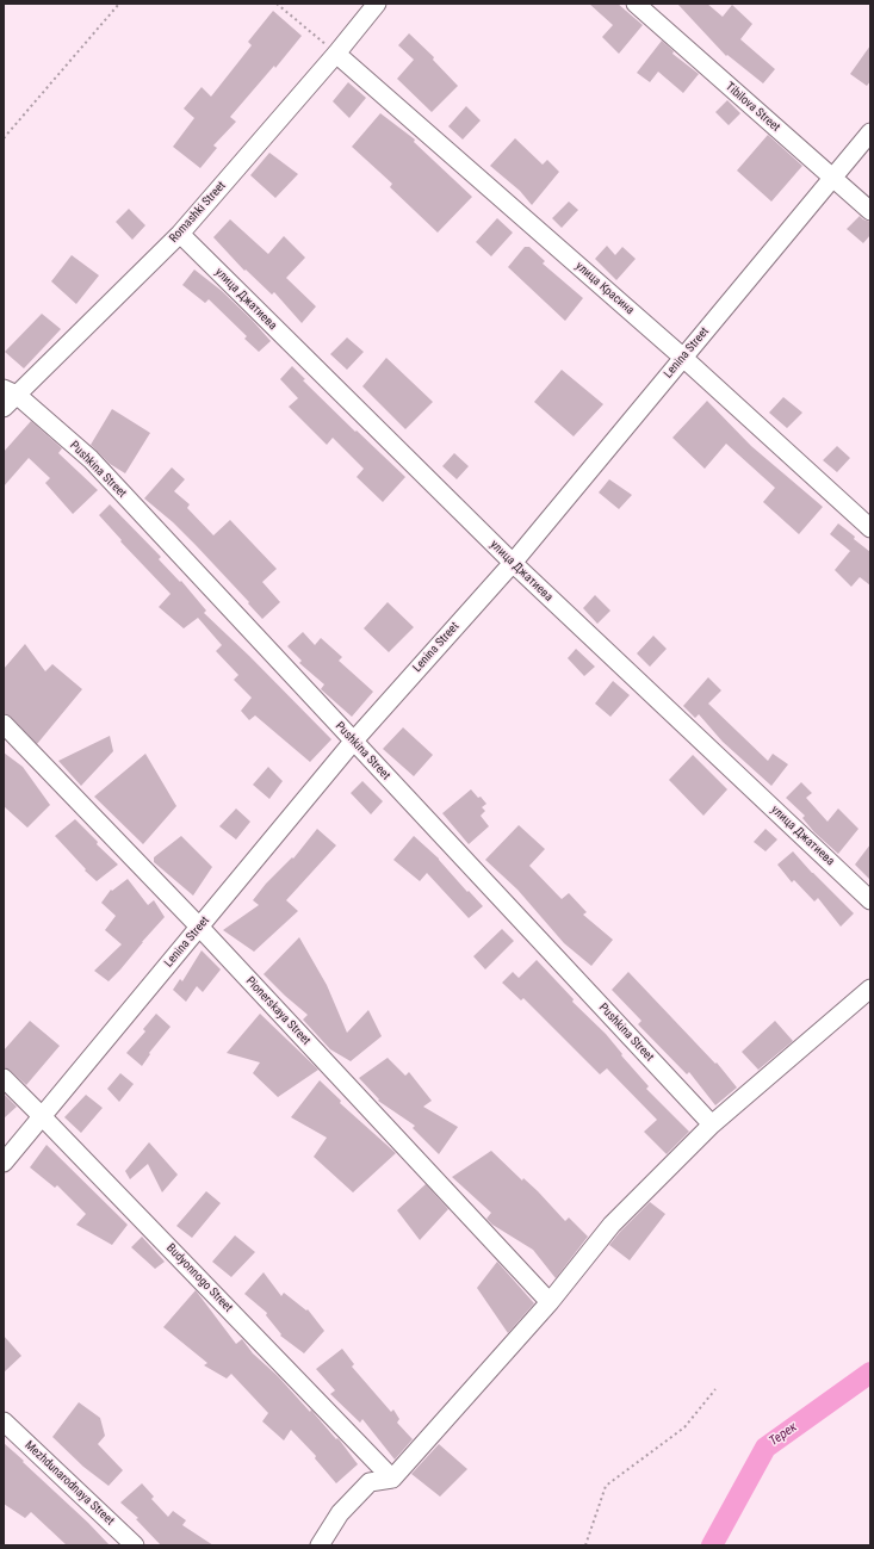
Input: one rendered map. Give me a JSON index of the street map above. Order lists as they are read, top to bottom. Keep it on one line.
{"streets":{"street":["Tibilova Street","Romashki Street","улица Красина","улица Джатиева","Lenina Street","Pushkina Street","Pionerskaya Street","Budyonnogo Street","Mezhdunarodnaya Street"]},"crossings":[["Tibilova Street","Lenina Street"],["Romashki Street","улица Красина"],["Romashki Street","улица Джатиева"],["Romashki Street","Pushkina Street"],["улица Красина","Lenina Street"],["улица Джатиева","Lenina Street"],["Lenina Street","Pushkina Street"],["Lenina Street","Pionerskaya Street"],["Lenina Street","Budyonnogo Street"]],"water":["Терек"]}
